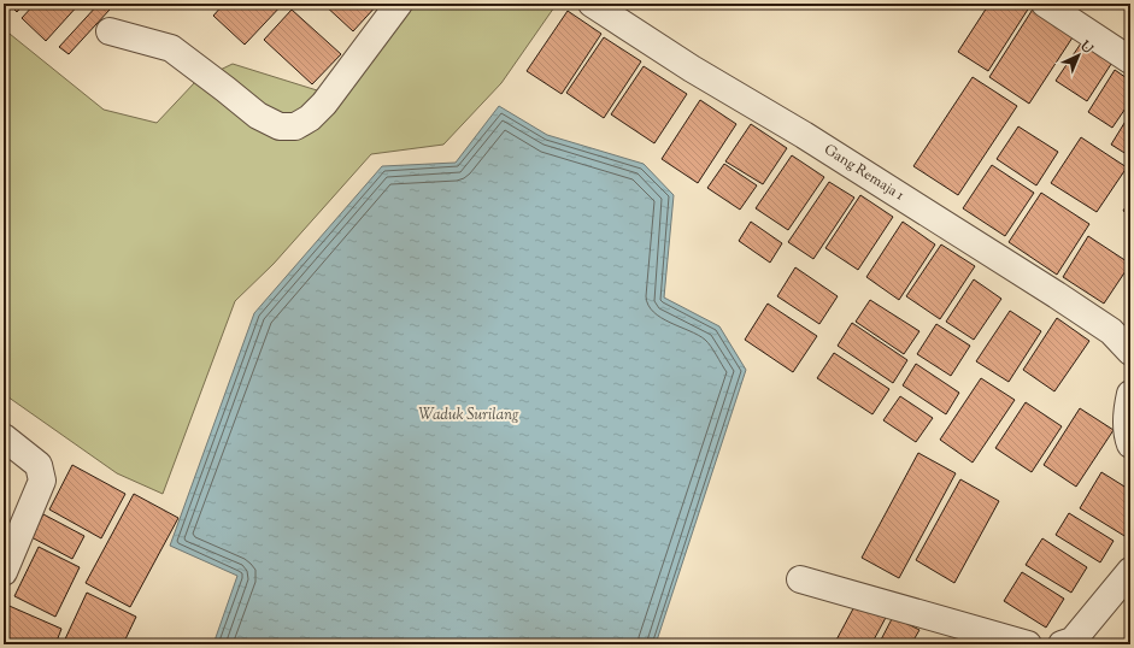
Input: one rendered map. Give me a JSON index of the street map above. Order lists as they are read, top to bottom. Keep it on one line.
{"streets":{"street":["Gang Remaja 1"]},"water":["Waduk Surilang"],"north":"top right"}
